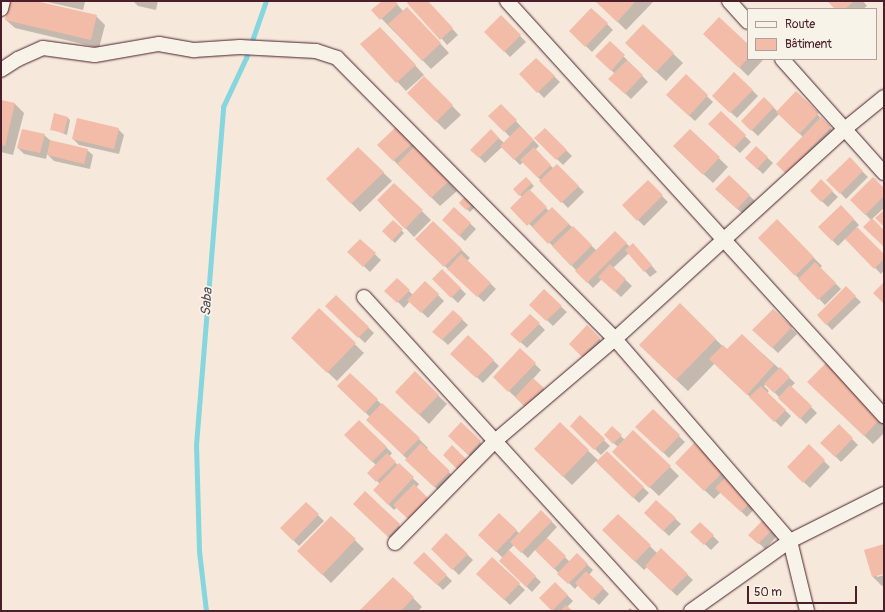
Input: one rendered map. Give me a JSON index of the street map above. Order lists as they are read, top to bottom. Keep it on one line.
{"water":["Saba"],"legend":["Route","Bâtiment"],"scale_bar":"50 m"}
